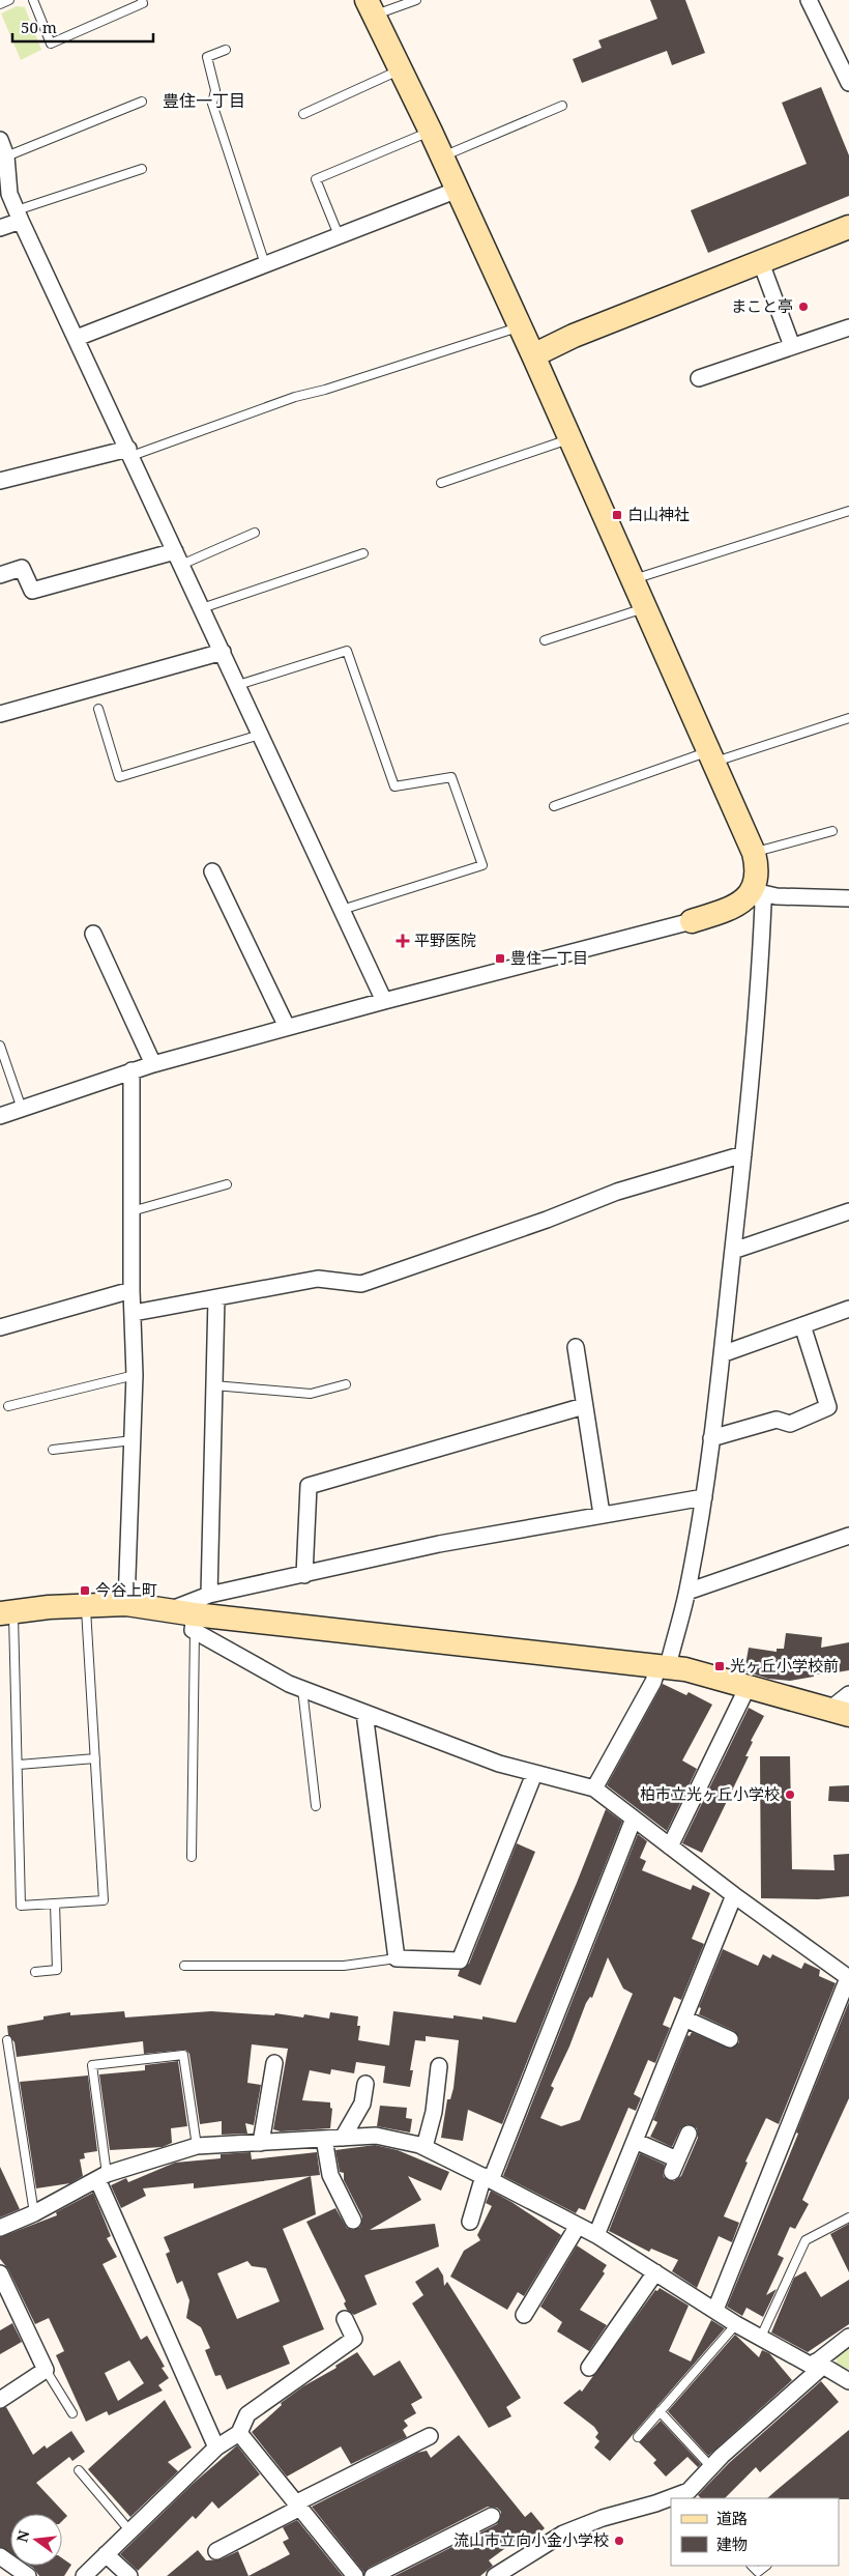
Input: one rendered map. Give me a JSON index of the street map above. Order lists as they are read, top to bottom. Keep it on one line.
{"districts":["豊住一丁目"],"places":{"other":["まこと亭","柏市立光ヶ丘小学校","流山市立向小金小学校"],"transit":["白山神社","豊住一丁目","今谷上町","光ヶ丘小学校前"],"health":["平野医院"]},"legend":["道路","建物"],"scale_bar":"50 m","north":"left"}
